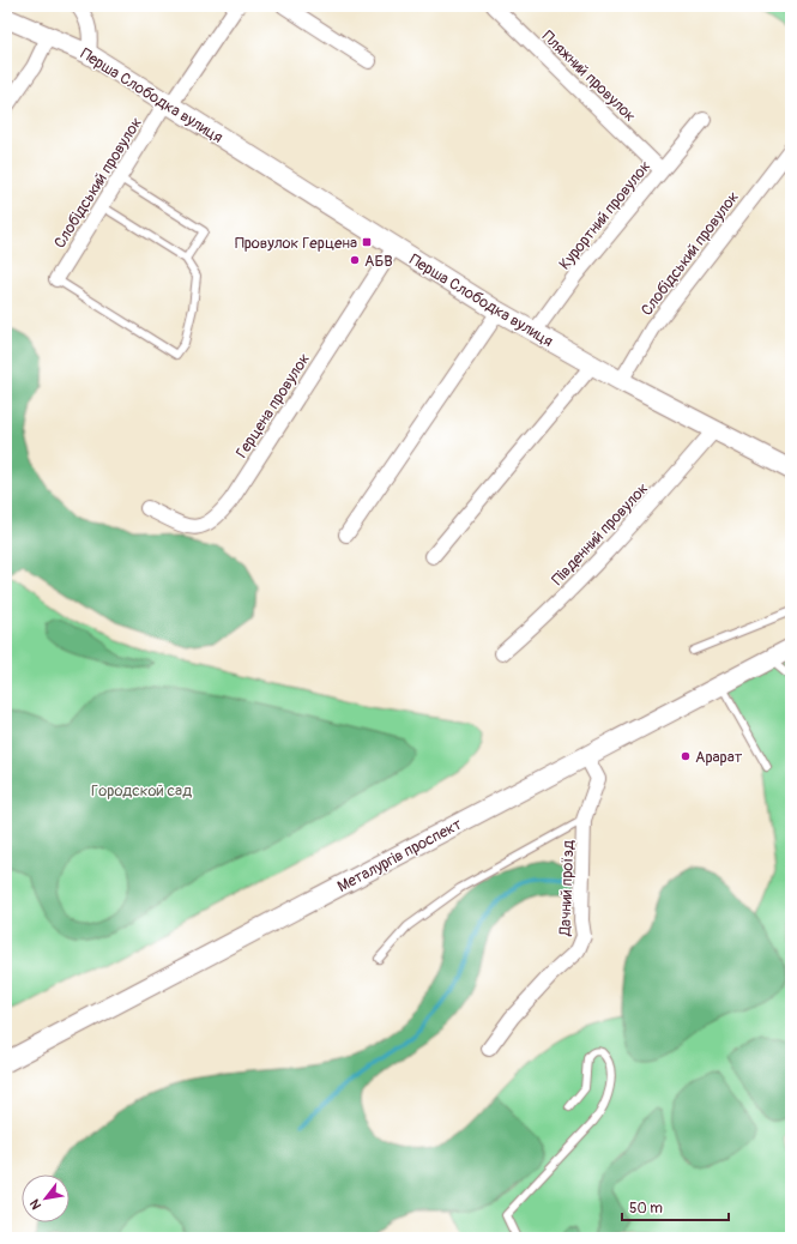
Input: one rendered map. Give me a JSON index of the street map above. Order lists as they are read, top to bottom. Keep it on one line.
{"streets":{"street":["Пляжний провулок","Перша Слободка вулиця","Слобідський провулок","Курортний провулок","Герцена провулок","Південний провулок","Металургів проспект","Дачний проїзд"]},"crossings":[["Пляжний провулок","Курортний провулок"],["Перша Слободка вулиця","Слобідський провулок"],["Перша Слободка вулиця","Курортний провулок"],["Перша Слободка вулиця","Герцена провулок"],["Перша Слободка вулиця","Південний провулок"],["Металургів проспект","Дачний проїзд"]],"parks":["Городской сад"],"places":{"transit":["Провулок Герцена"],"other":["АБВ","Арарат"]},"scale_bar":"50 m","north":"bottom left"}
